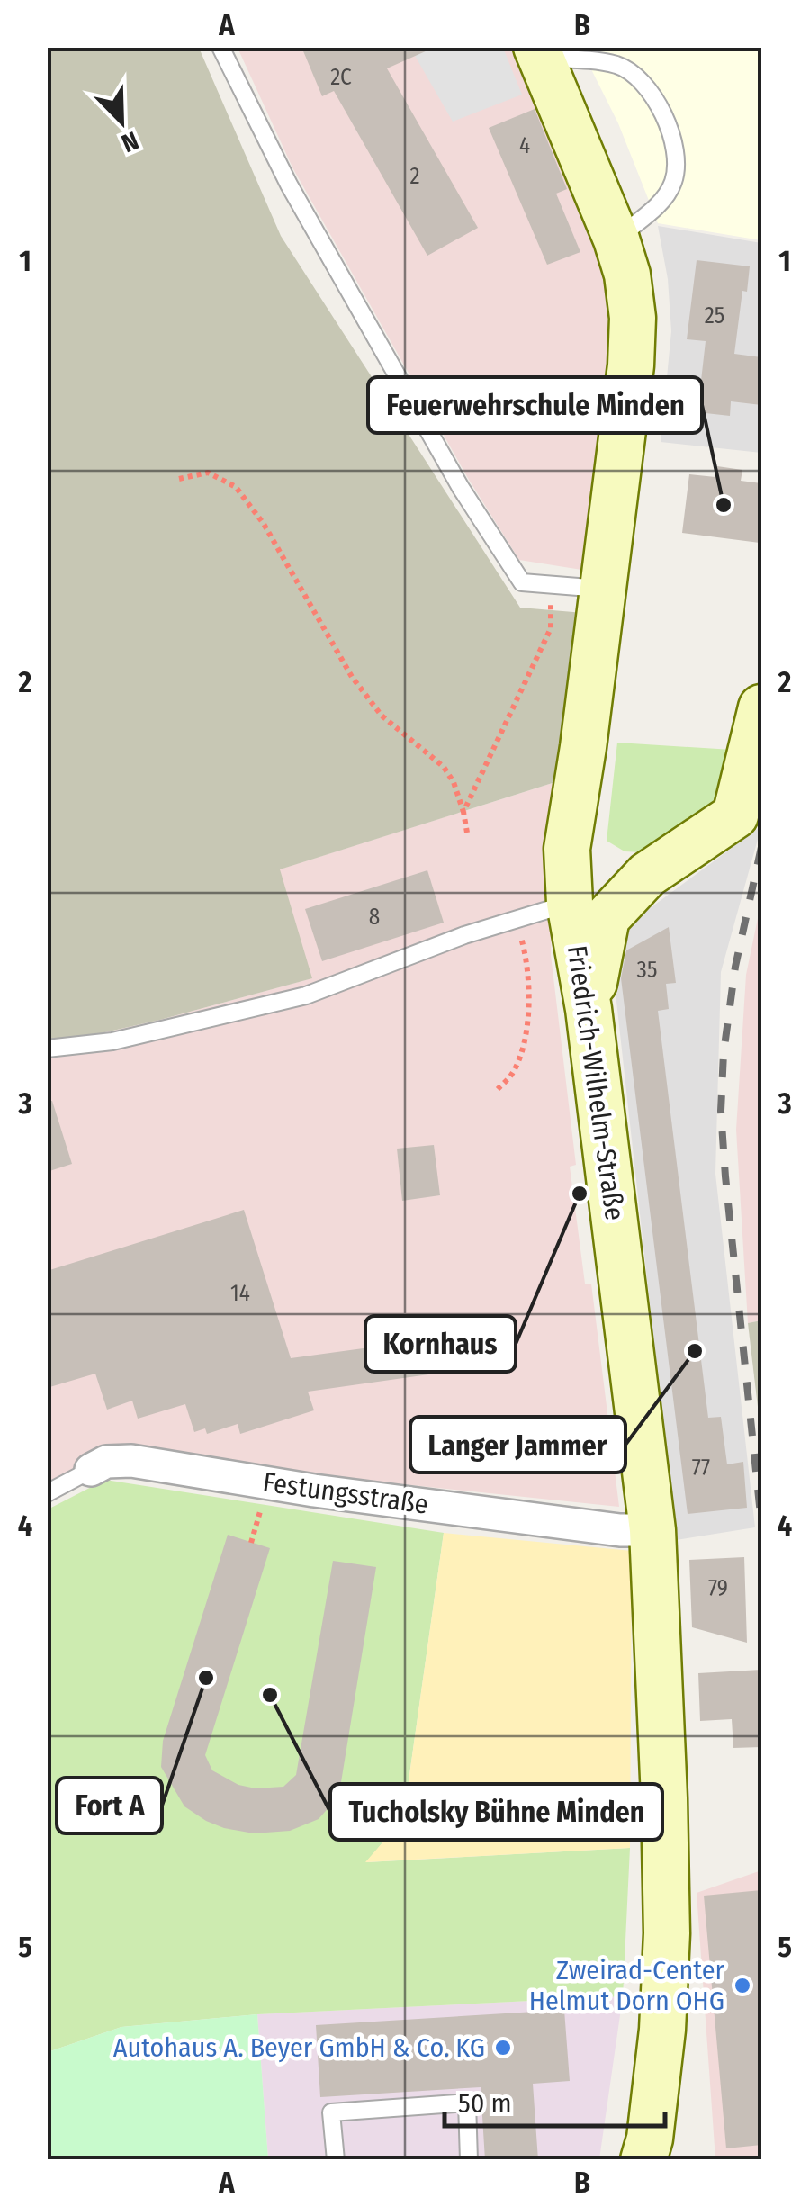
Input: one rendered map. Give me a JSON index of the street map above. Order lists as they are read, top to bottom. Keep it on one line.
{"streets":{"main road":["Friedrich-Wilhelm-Straße"],"street":["Festungsstraße"]},"crossings":[["Friedrich-Wilhelm-Straße","Festungsstraße"]],"places":["Feuerwehrschule Minden","Kornhaus","Langer Jammer","Fort A","Tucholsky Bühne Minden","Zweirad-Center Helmut Dorn OHG","Autohaus A. Beyer GmbH & Co. KG"],"house_numbers":["2C","4","2","25","8","35","14","77","79"],"scale_bar":"50 m","north":"bottom right","grid":{"columns":["A","B"],"rows":["1","2","3","4","5"]}}
